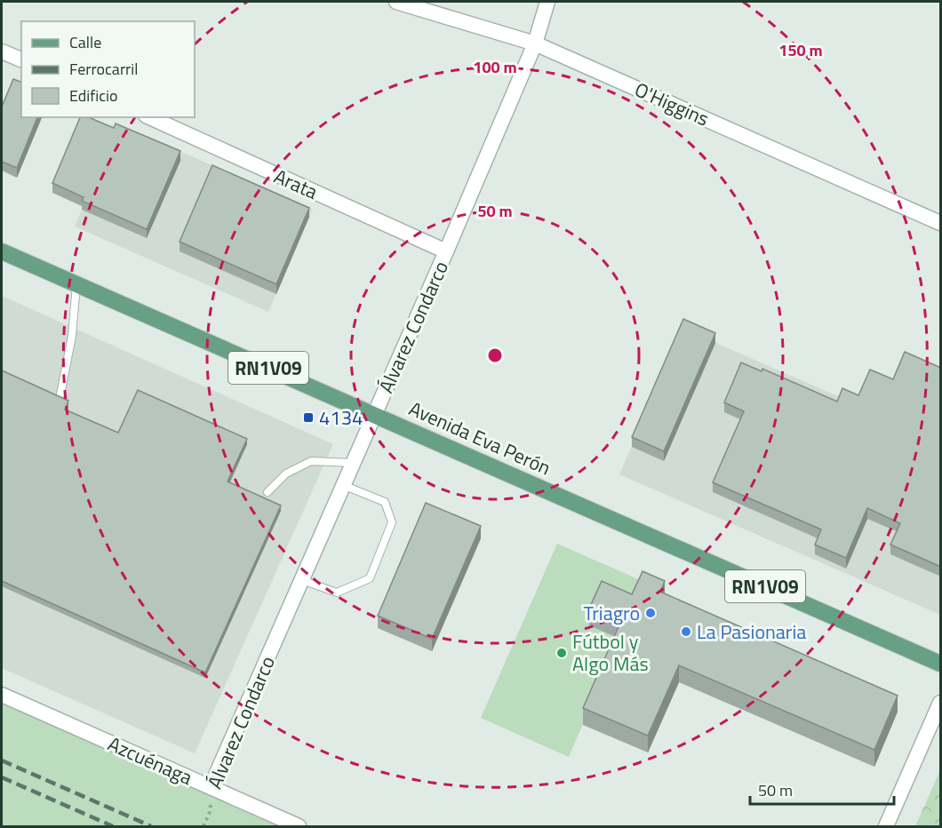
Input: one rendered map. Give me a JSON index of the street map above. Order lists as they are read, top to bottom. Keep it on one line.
{"streets":{"main road":["RN1V09","Avenida Eva Perón"],"street":["O'Higgins","Arata","Álvarez Condarco","Azcuénaga"]},"crossings":[["O'Higgins","Álvarez Condarco"],["Arata","Álvarez Condarco"],["Álvarez Condarco","Avenida Eva Perón"],["Álvarez Condarco","Azcuénaga"]],"places":{"transit":["4134"],"other":["Triagro","La Pasionaria","Fútbol y Algo Más"]},"legend":["Calle","Ferrocarril","Edificio"],"scale_bar":"50 m","rings":["150 m","100 m","50 m"]}
